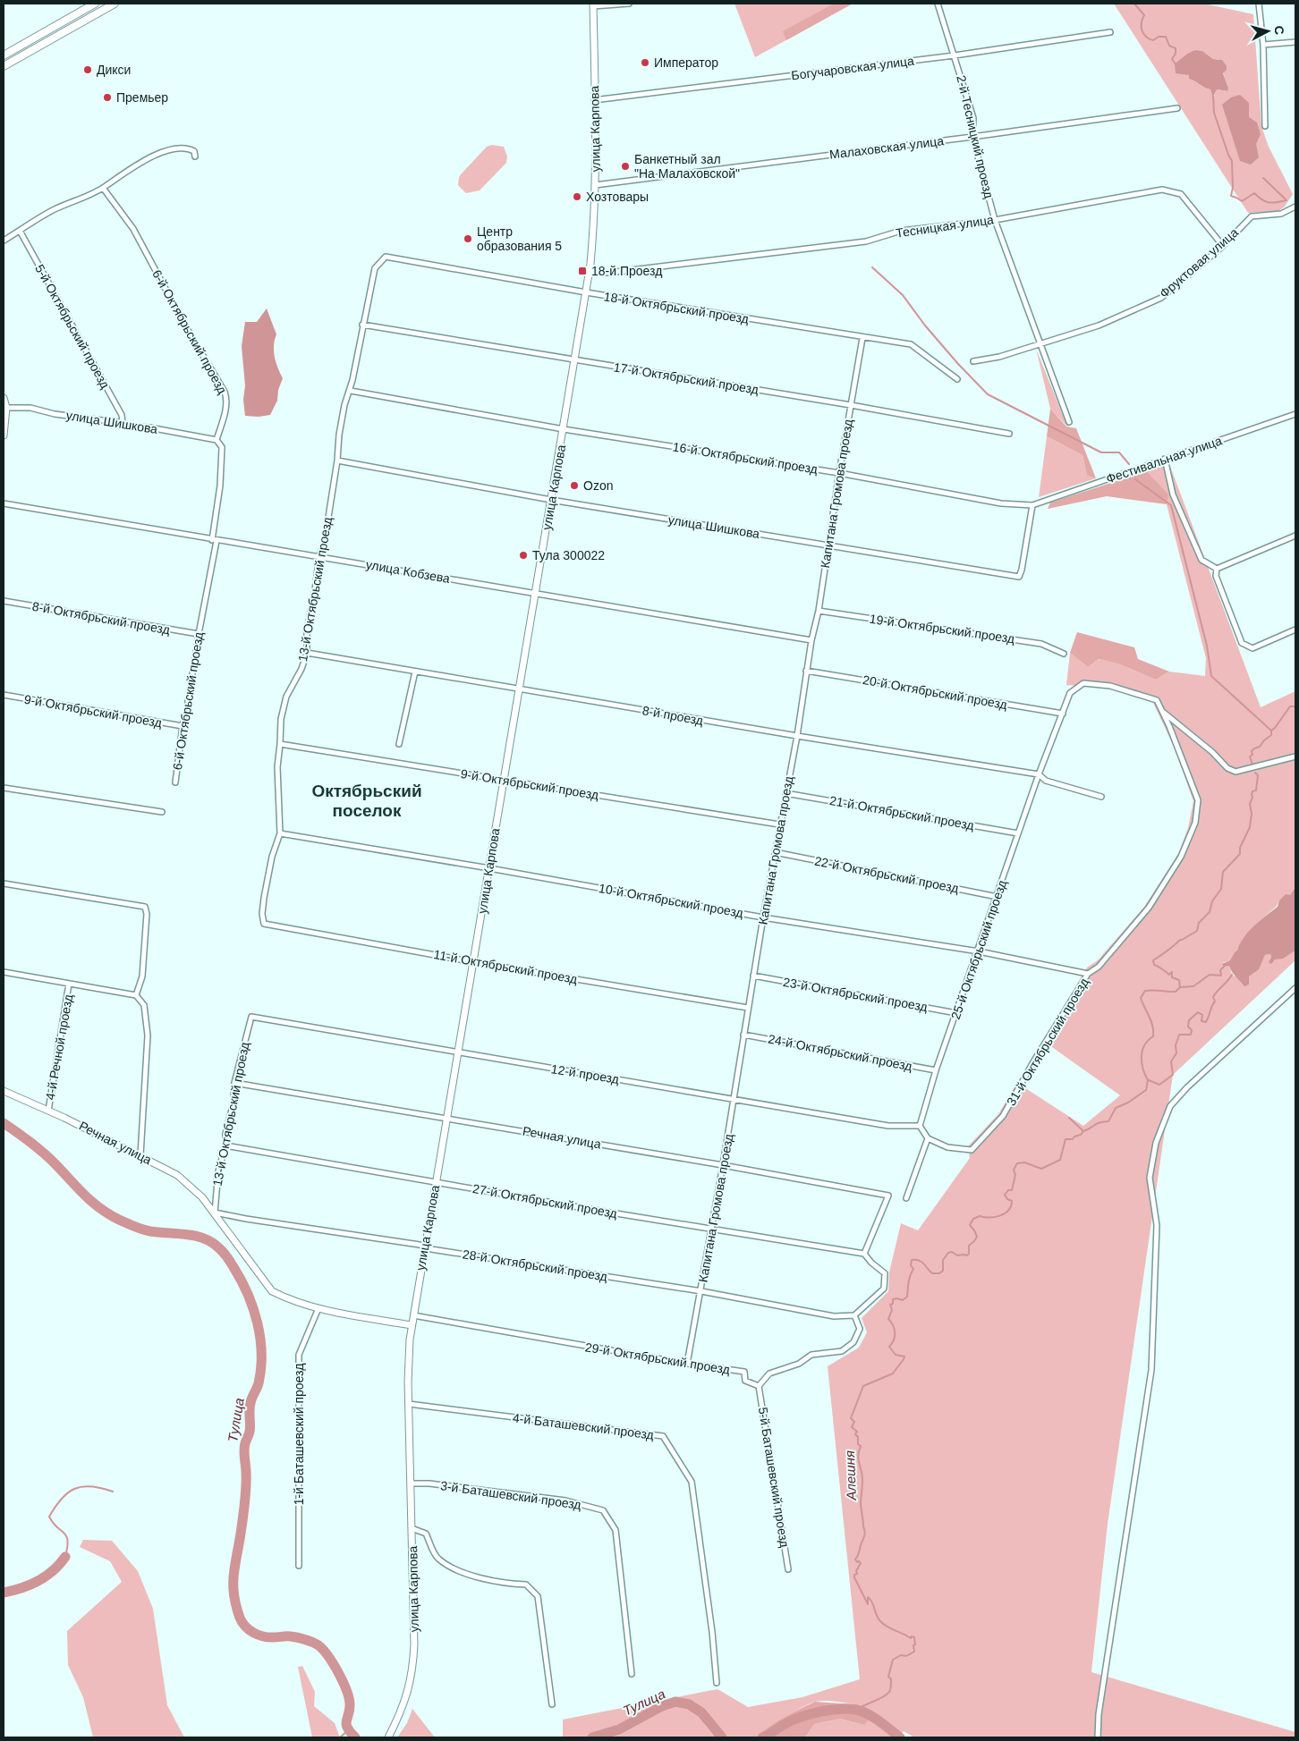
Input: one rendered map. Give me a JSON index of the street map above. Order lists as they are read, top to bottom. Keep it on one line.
{"streets":{"main road":["улица Карпова","Речная улица"],"street":["Богучаровская улица","2-й Тесницкий проезд","Малаховская улица","Тесницкая улица","Фруктовая улица","18-й Октябрьский проезд","5-й Октябрьский проезд","6-й Октябрьский проезд","17-й Октябрьский проезд","улица Шишкова","16-й Октябрьский проезд","Фестивальная улица","Капитана Громова проезд","улица Кобзева","13-й Октябрьский проезд","8-й Октябрьский проезд","19-й Октябрьский проезд","20-й Октябрьский проезд","9-й Октябрьский проезд","8-й проезд","21-й Октябрьский проезд","22-й Октябрьский проезд","10-й Октябрьский проезд","25-й Октябрьский проезд","11-й Октябрьский проезд","23-й Октябрьский проезд","31-й Октябрьский проезд","4-й Речной проезд","24-й Октябрьский проезд","12-й проезд","27-й Октябрьский проезд","28-й Октябрьский проезд","29-й Октябрьский проезд","4-й Баташевский проезд","1-й Баташевский проезд","5-й Баташевский проезд","3-й Баташевский проезд"]},"crossings":[["Богучаровская улица","улица Карпова"],["Богучаровская улица","2-й Тесницкий проезд"],["улица Карпова","Малаховская улица"],["улица Карпова","Тесницкая улица"],["улица Карпова","18-й Октябрьский проезд"],["улица Карпова","17-й Октябрьский проезд"],["улица Карпова","улица Шишкова"],["улица Карпова","16-й Октябрьский проезд"],["улица Карпова","улица Кобзева"],["улица Карпова","9-й Октябрьский проезд"],["улица Карпова","8-й проезд"],["улица Карпова","10-й Октябрьский проезд"],["улица Карпова","11-й Октябрьский проезд"],["улица Карпова","12-й проезд"],["улица Карпова","Речная улица"],["улица Карпова","27-й Октябрьский проезд"],["улица Карпова","28-й Октябрьский проезд"],["улица Карпова","29-й Октябрьский проезд"],["улица Карпова","4-й Баташевский проезд"],["улица Карпова","3-й Баташевский проезд"],["2-й Тесницкий проезд","Малаховская улица"],["2-й Тесницкий проезд","Тесницкая улица"],["2-й Тесницкий проезд","Фруктовая улица"],["Тесницкая улица","Фруктовая улица"],["18-й Октябрьский проезд","Капитана Громова проезд"],["18-й Октябрьский проезд","13-й Октябрьский проезд"],["5-й Октябрьский проезд","улица Шишкова"],["6-й Октябрьский проезд","улица Шишкова"],["6-й Октябрьский проезд","улица Кобзева"],["6-й Октябрьский проезд","8-й Октябрьский проезд"],["6-й Октябрьский проезд","9-й Октябрьский проезд"],["17-й Октябрьский проезд","Капитана Громова проезд"],["17-й Октябрьский проезд","13-й Октябрьский проезд"],["улица Шишкова","16-й Октябрьский проезд"],["улица Шишкова","Фестивальная улица"],["улица Шишкова","Капитана Громова проезд"],["улица Шишкова","13-й Октябрьский проезд"],["16-й Октябрьский проезд","Фестивальная улица"],["16-й Октябрьский проезд","Капитана Громова проезд"],["16-й Октябрьский проезд","13-й Октябрьский проезд"],["Капитана Громова проезд","улица Кобзева"],["Капитана Громова проезд","19-й Октябрьский проезд"],["Капитана Громова проезд","20-й Октябрьский проезд"],["Капитана Громова проезд","9-й Октябрьский проезд"],["Капитана Громова проезд","8-й проезд"],["Капитана Громова проезд","21-й Октябрьский проезд"],["Капитана Громова проезд","22-й Октябрьский проезд"],["Капитана Громова проезд","10-й Октябрьский проезд"],["Капитана Громова проезд","11-й Октябрьский проезд"],["Капитана Громова проезд","23-й Октябрьский проезд"],["Капитана Громова проезд","24-й Октябрьский проезд"],["Капитана Громова проезд","12-й проезд"],["Капитана Громова проезд","Речная улица"],["Капитана Громова проезд","27-й Октябрьский проезд"],["Капитана Громова проезд","28-й Октябрьский проезд"],["Капитана Громова проезд","29-й Октябрьский проезд"],["улица Кобзева","13-й Октябрьский проезд"],["13-й Октябрьский проезд","9-й Октябрьский проезд"],["13-й Октябрьский проезд","8-й проезд"],["13-й Октябрьский проезд","10-й Октябрьский проезд"],["13-й Октябрьский проезд","11-й Октябрьский проезд"],["13-й Октябрьский проезд","12-й проезд"],["13-й Октябрьский проезд","Речная улица"],["13-й Октябрьский проезд","27-й Октябрьский проезд"],["13-й Октябрьский проезд","28-й Октябрьский проезд"],["20-й Октябрьский проезд","25-й Октябрьский проезд"],["8-й проезд","25-й Октябрьский проезд"],["21-й Октябрьский проезд","25-й Октябрьский проезд"],["22-й Октябрьский проезд","25-й Октябрьский проезд"],["10-й Октябрьский проезд","25-й Октябрьский проезд"],["10-й Октябрьский проезд","31-й Октябрьский проезд"],["25-й Октябрьский проезд","23-й Октябрьский проезд"],["25-й Октябрьский проезд","31-й Октябрьский проезд"],["25-й Октябрьский проезд","24-й Октябрьский проезд"],["25-й Октябрьский проезд","12-й проезд"],["4-й Речной проезд","Речная улица"],["Речная улица","27-й Октябрьский проезд"],["Речная улица","28-й Октябрьский проезд"],["29-й Октябрьский проезд","5-й Баташевский проезд"]],"districts":["Октябрьский поселок"],"water":["Тулица","Алешня"],"places":{"other":["Император","Дикси","Премьер","Банкетный зал \"На Малаховской\"","Хозтовары","Центр образования 5","Ozon","Тула 300022"],"transit":["18-й Проезд"]},"north":"right"}
